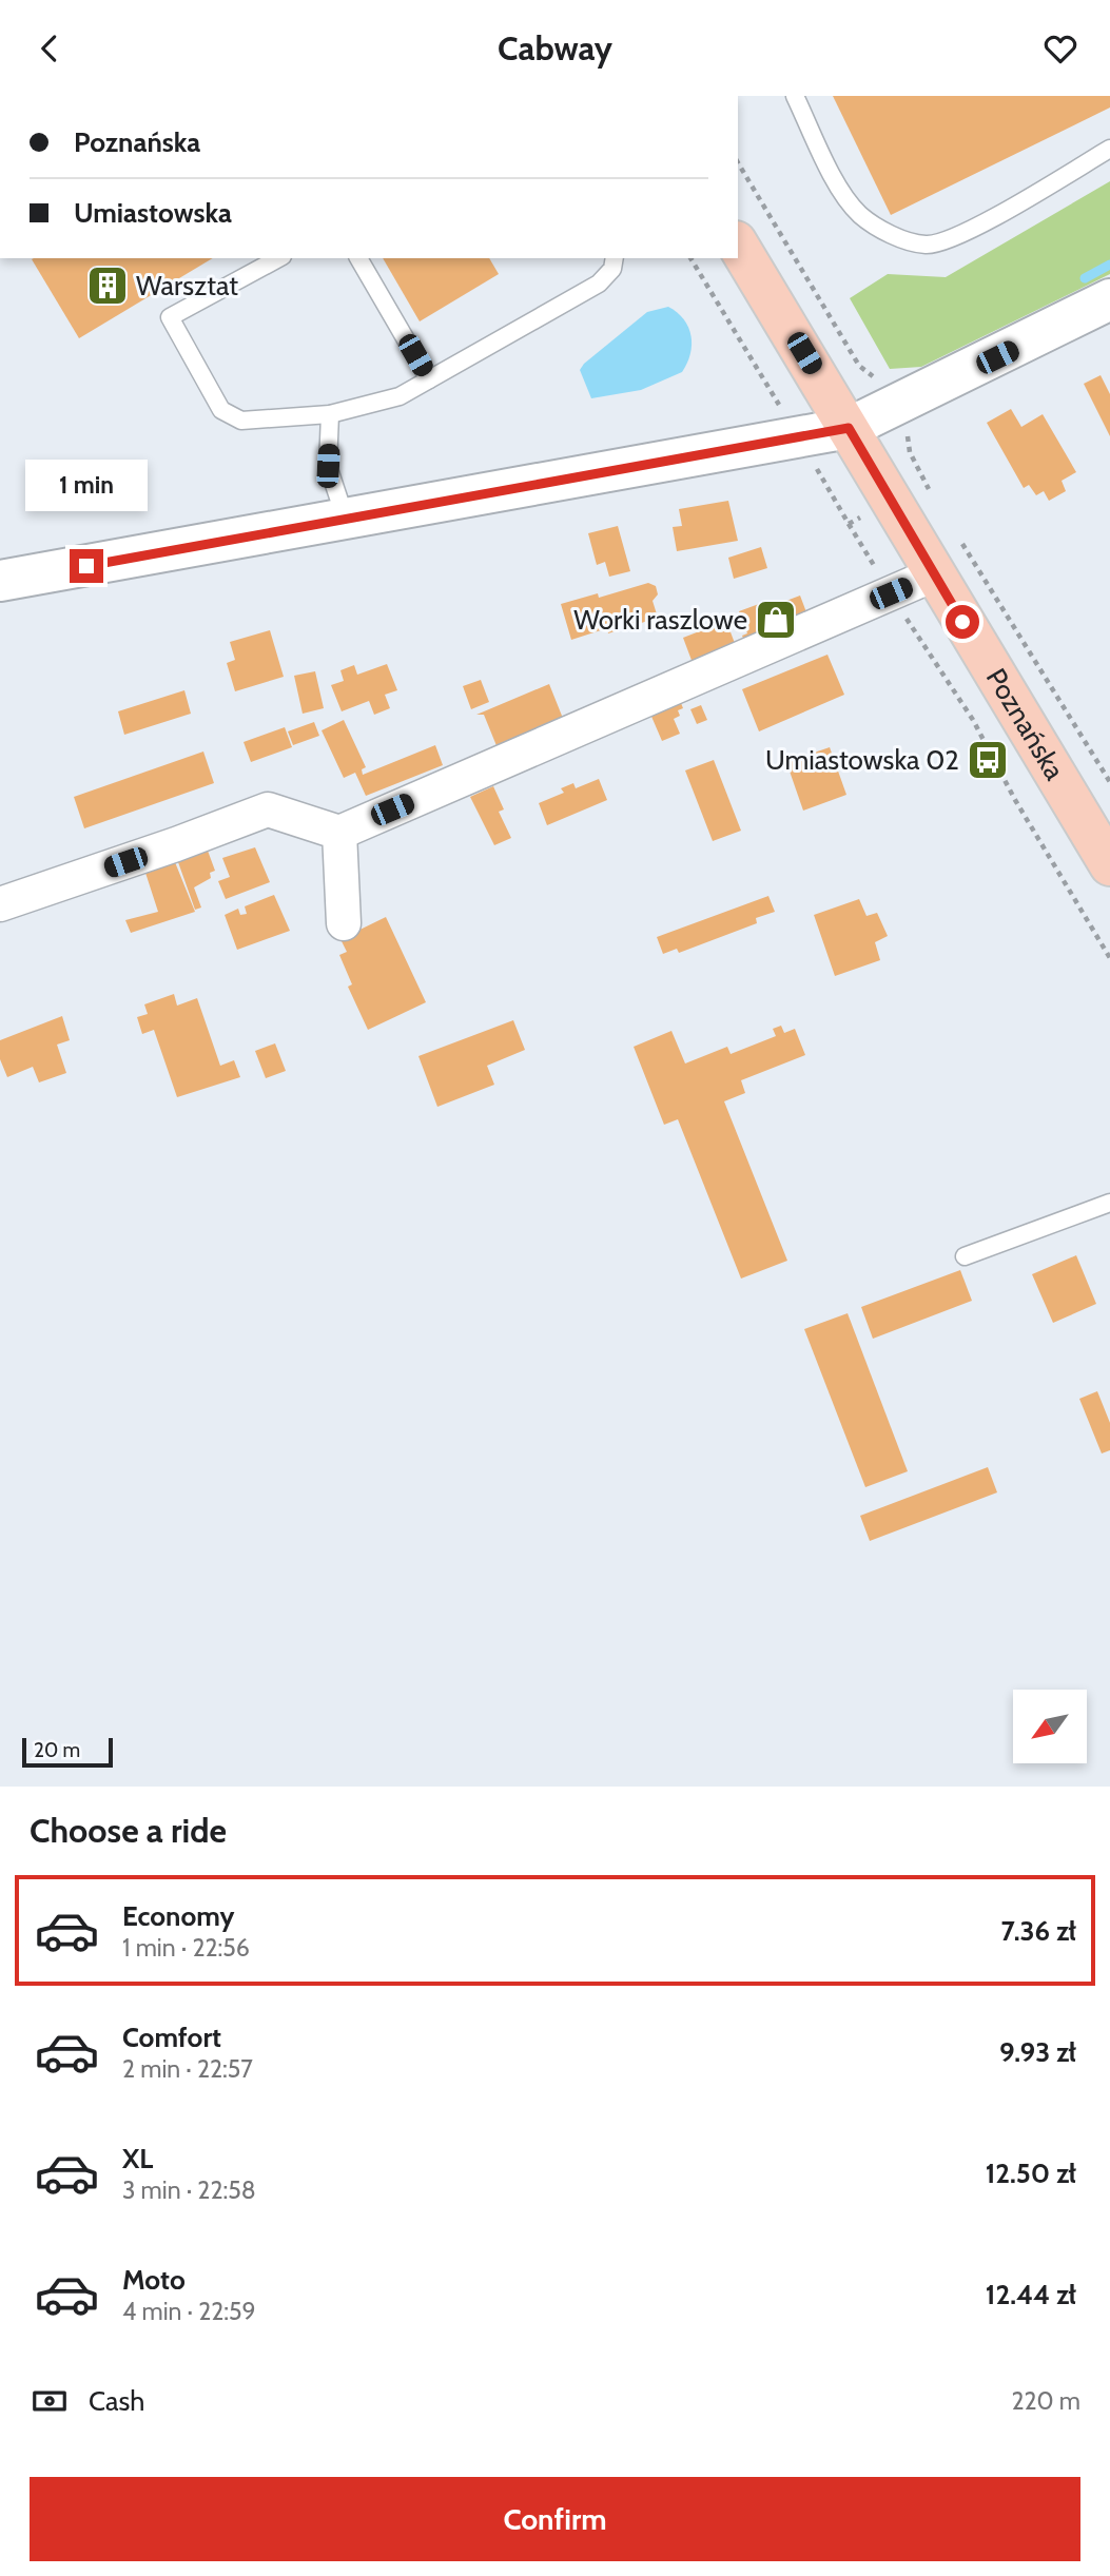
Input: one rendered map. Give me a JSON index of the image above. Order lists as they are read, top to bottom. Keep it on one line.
{"streets":{"main road":["Poznańska"]},"places":{"building":["Warsztat"],"shop":["Worki raszlowe"],"bus stop":["Umiastowska 02"]},"scale_bar":"20 m","north":"bottom left","page":{"header":"Cabway","banner":["Poznańska","Umiastowska"],"bubble":"1 min","scale":"20 m","heading":"Choose a ride","list":[{"name":"Economy","note":"1 min · 22:56","value":"7.36 zł"},{"name":"Comfort","note":"2 min · 22:57","value":"9.93 zł"},{"name":"XL","note":"3 min · 22:58","value":"12.50 zł"},{"name":"Moto","note":"4 min · 22:59","value":"12.44 zł"}],"pay":["Cash","220 m"],"buttons":"Confirm"}}
